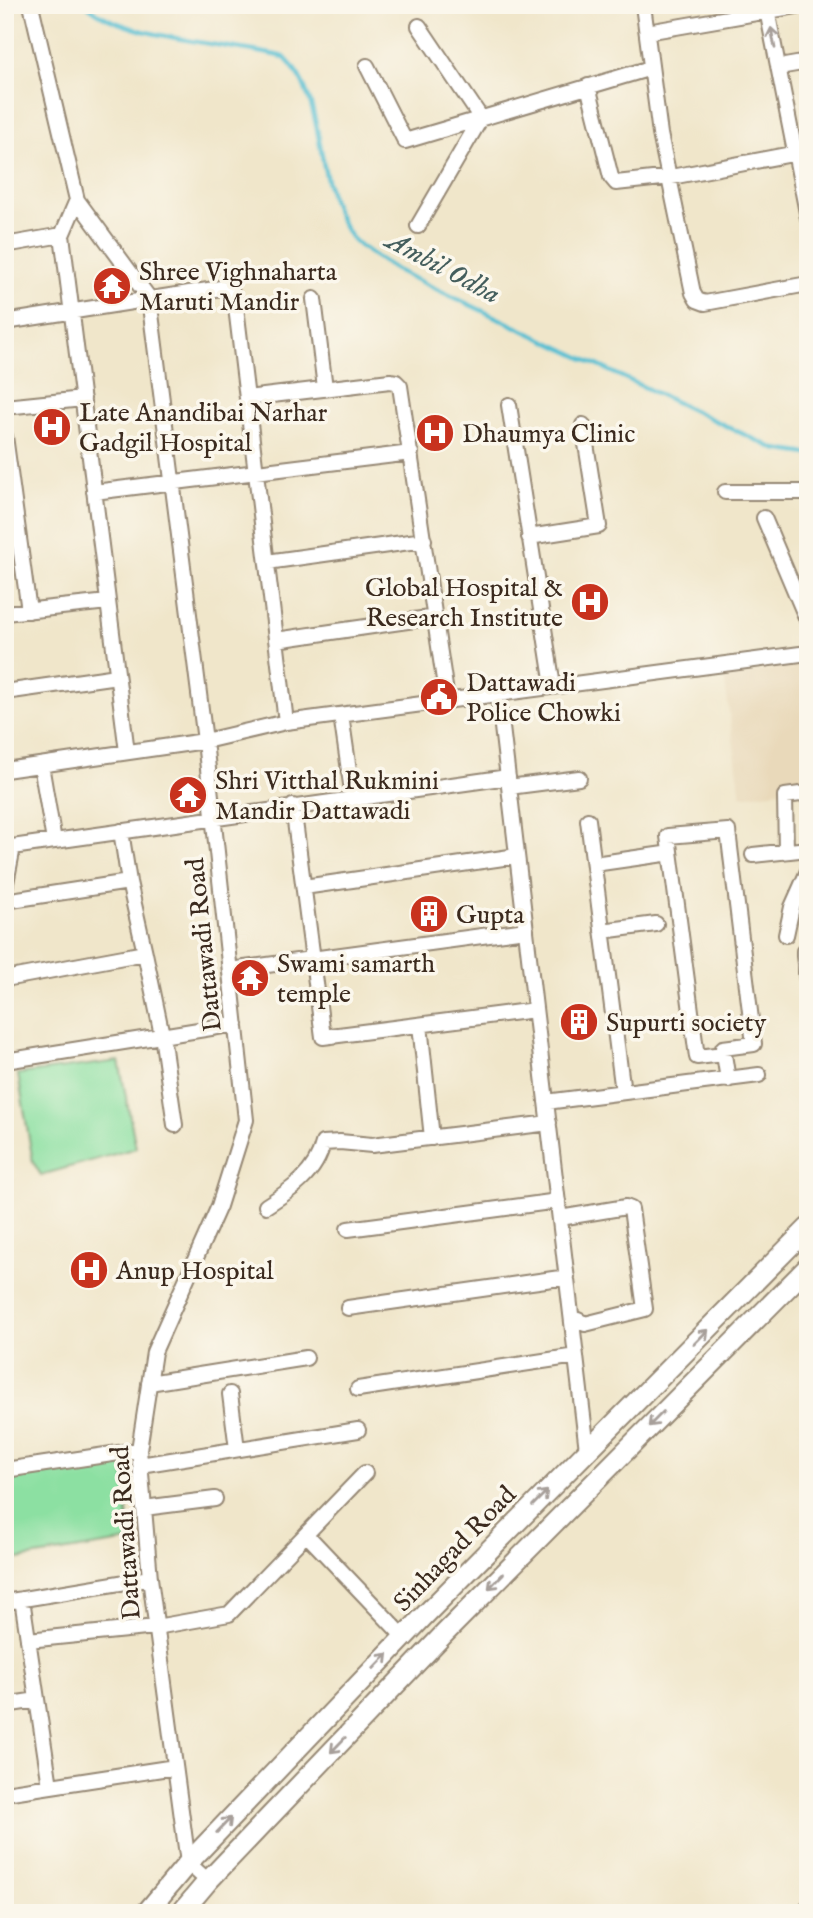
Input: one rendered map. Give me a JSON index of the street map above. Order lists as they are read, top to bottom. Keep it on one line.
{"streets":{"main road":["Sinhagad Road"],"street":["Dattawadi Road"]},"crossings":[["Dattawadi Road","Sinhagad Road"]],"water":["Ambil Odha"],"places":{"temple":["Shree Vighnaharta Maruti Mandir","Shri Vitthal Rukmini Mandir Dattawadi","Swami samarth temple"],"hospital":["Late Anandibai Narhar Gadgil Hospital","Dhaumya Clinic","Global Hospital & Research Institute","Anup Hospital"],"public building":["Dattawadi Police Chowki"],"building":["Gupta","Supurti society"]}}
